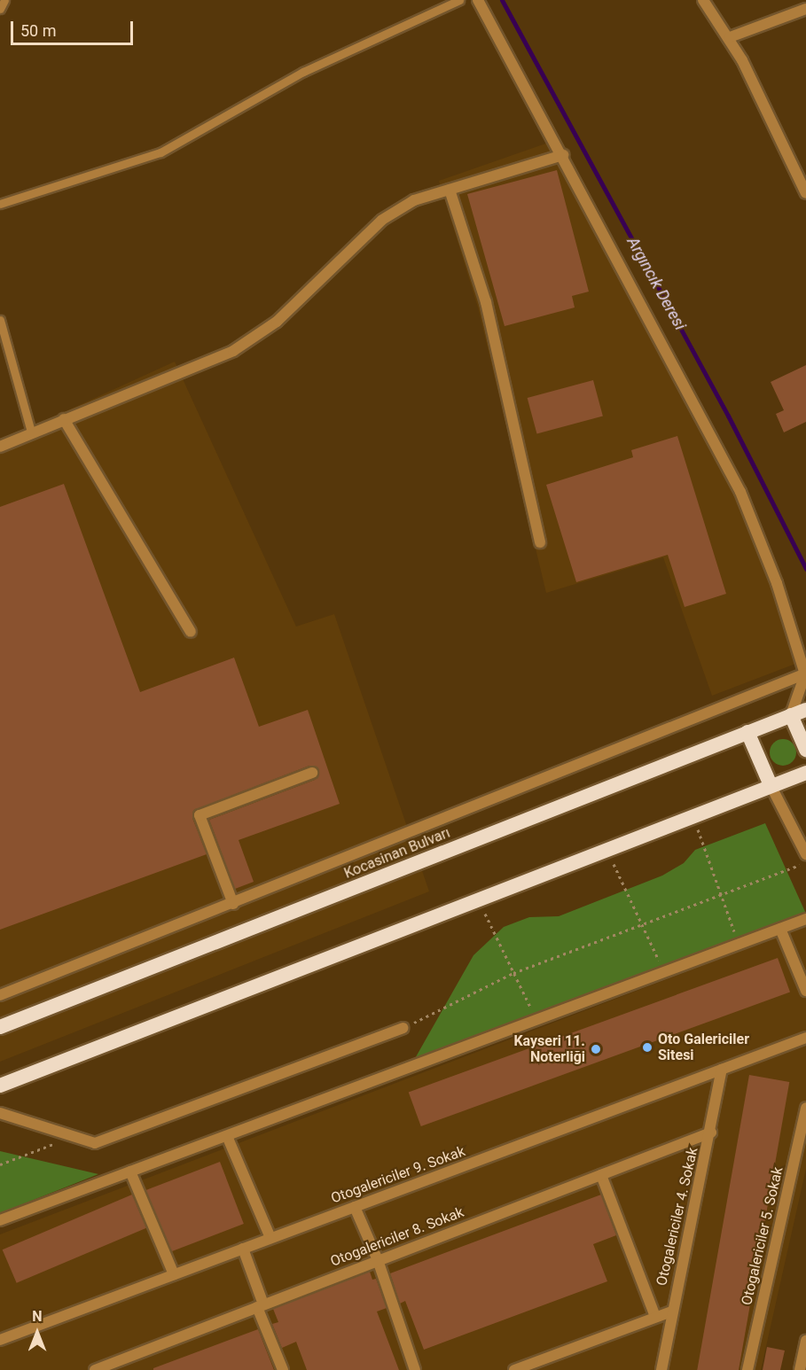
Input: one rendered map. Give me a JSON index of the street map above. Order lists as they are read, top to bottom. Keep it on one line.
{"streets":{"highway":["Kocasinan Bulvarı"],"street":["Otogalericiler 9. Sokak","Otogalericiler 4. Sokak","Otogalericiler 5. Sokak","Otogalericiler 8. Sokak"]},"crossings":[["Otogalericiler 9. Sokak","Otogalericiler 4. Sokak"],["Otogalericiler 4. Sokak","Otogalericiler 8. Sokak"]],"water":["Argıncık Deresi"],"places":["Oto Galericiler Sitesi","Kayseri 11. Noterliği"],"scale_bar":"50 m","north":"top"}
